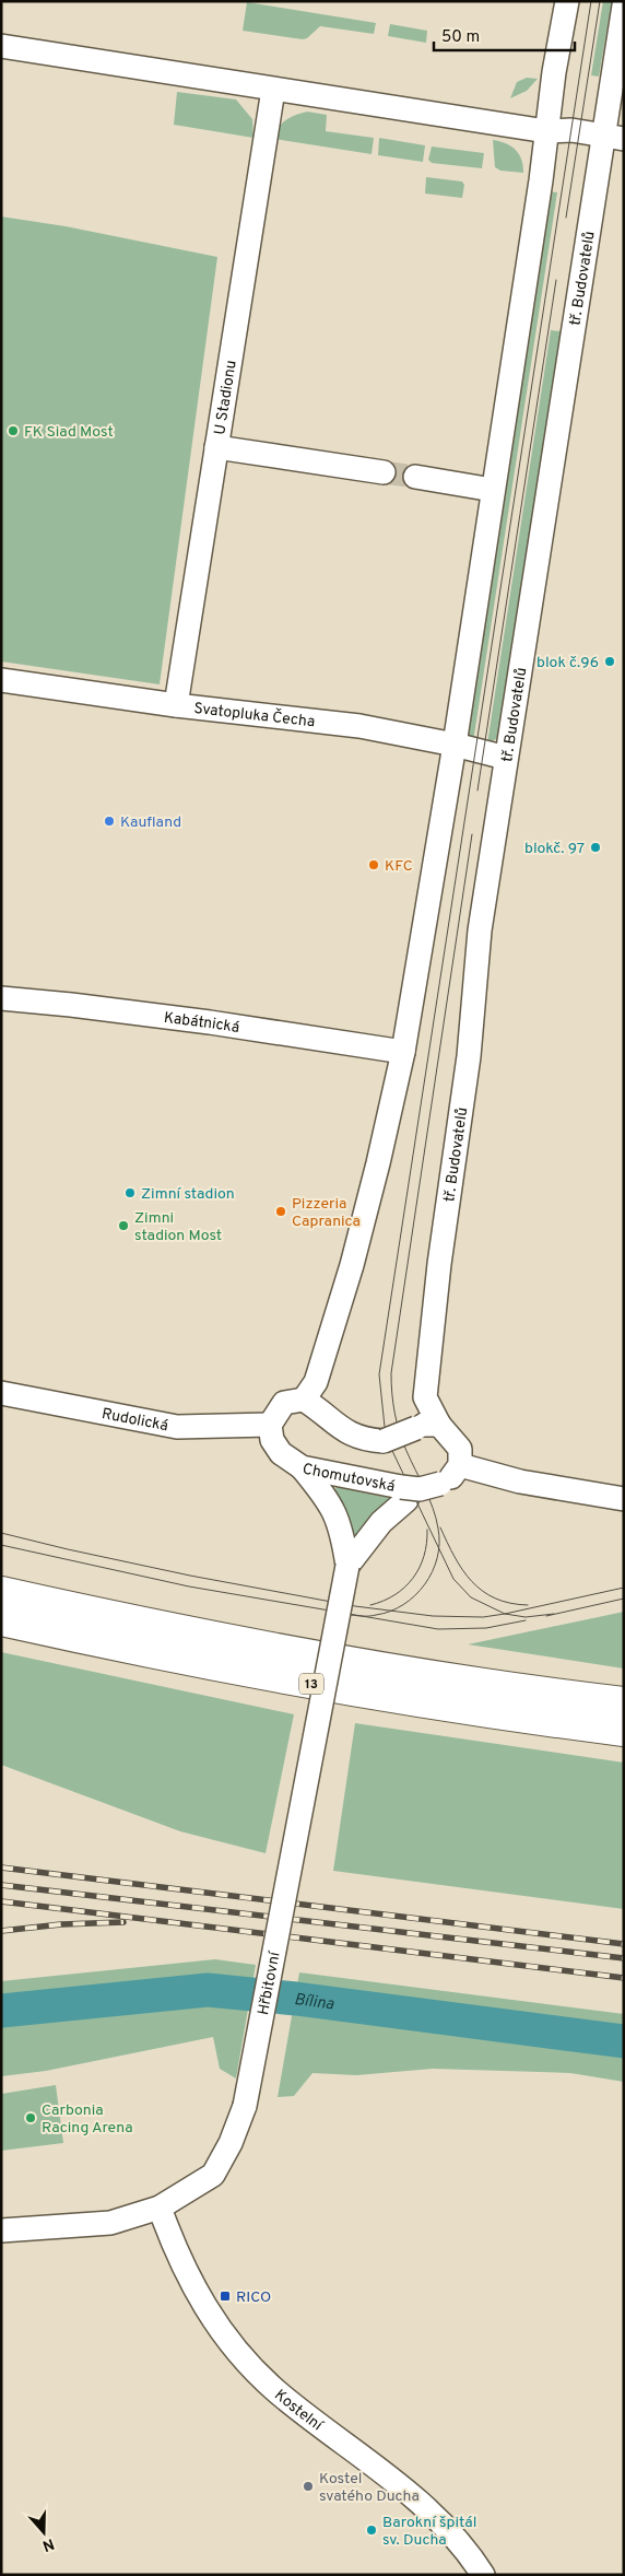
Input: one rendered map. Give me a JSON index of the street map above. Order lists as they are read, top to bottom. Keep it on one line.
{"streets":{"highway":["13"],"street":["tř. Budovatelů","U Stadionu","Svatopluka Čecha","Kabátnická","Rudolická","Chomutovská","Hřbitovní","Kostelní"]},"crossings":[["tř. Budovatelů","Svatopluka Čecha"],["U Stadionu","Svatopluka Čecha"],["Rudolická","Chomutovská"],["Hřbitovní","Kostelní"]],"water":["Bílina"],"places":{"other":["FK Siad Most","blok č.96","Kaufland","blokč. 97","KFC","Zimní stadion","Pizzeria Capranica","Zimni stadion Most","Carbonia Racing Arena","Kostel svatého Ducha","Barokní špitál sv. Ducha"],"transit":["RICO"]},"scale_bar":"50 m","north":"bottom"}
